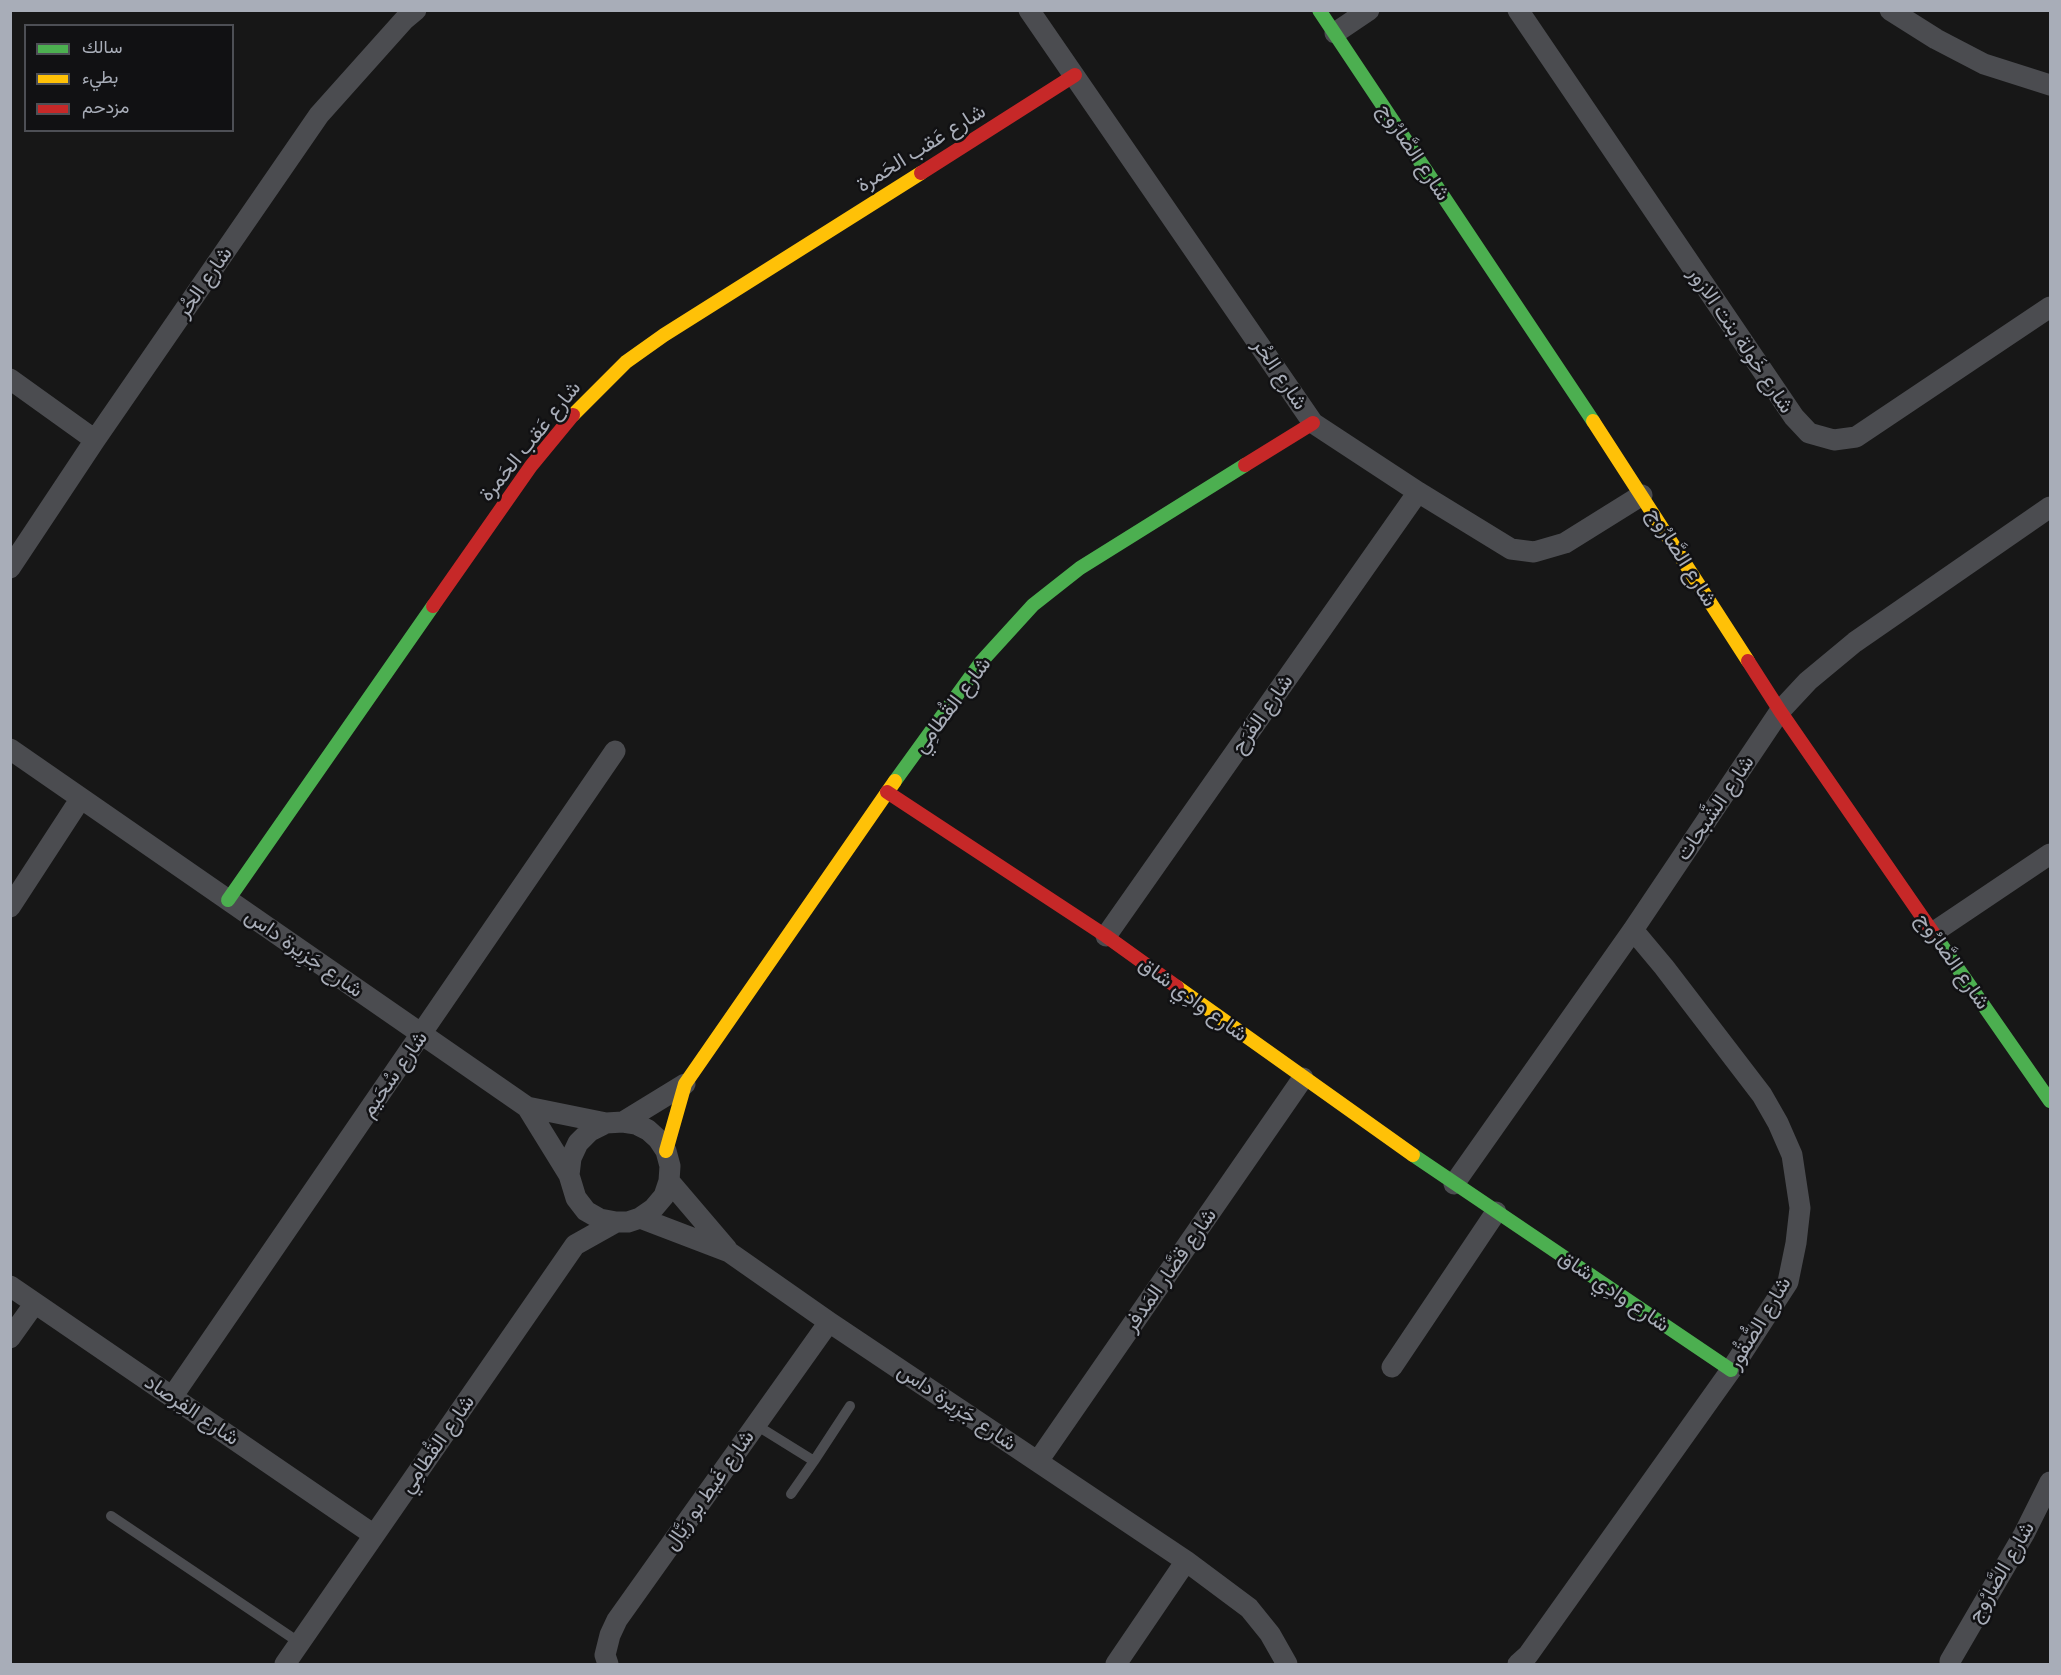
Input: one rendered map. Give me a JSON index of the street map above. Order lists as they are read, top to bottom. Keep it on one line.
{"streets":{"street":["شارع عَقب الحَمرة","شارع الصَّارُوج","شارع الحُر","شارع خَولة بنت الازور","شارع القُطامِي","شارع الفَرَح","شارع الشَّبحات","شارع جَزِيرة داس","شارع وادِي شاق","شارع سُحَيم","شارع قصَّار المَدفر","شارع الصُّقُور","شارع الفِرصاد","شارع غَيط بو رَيَّال"]},"crossings":[["شارع عَقب الحَمرة","شارع الحُر"],["شارع عَقب الحَمرة","شارع جَزِيرة داس"],["شارع الصَّارُوج","شارع الحُر"],["شارع الصَّارُوج","شارع الشَّبحات"],["شارع الحُر","شارع القُطامِي"],["شارع الحُر","شارع الفَرَح"],["شارع القُطامِي","شارع جَزِيرة داس"],["شارع القُطامِي","شارع وادِي شاق"],["شارع القُطامِي","شارع الفِرصاد"],["شارع الفَرَح","شارع وادِي شاق"],["شارع الشَّبحات","شارع وادِي شاق"],["شارع الشَّبحات","شارع الصُّقُور"],["شارع جَزِيرة داس","شارع سُحَيم"],["شارع جَزِيرة داس","شارع قصَّار المَدفر"],["شارع جَزِيرة داس","شارع غَيط بو رَيَّال"],["شارع وادِي شاق","شارع قصَّار المَدفر"],["شارع وادِي شاق","شارع الصُّقُور"],["شارع سُحَيم","شارع الفِرصاد"]],"legend":["سالك","بطيء","مزدحم"]}
